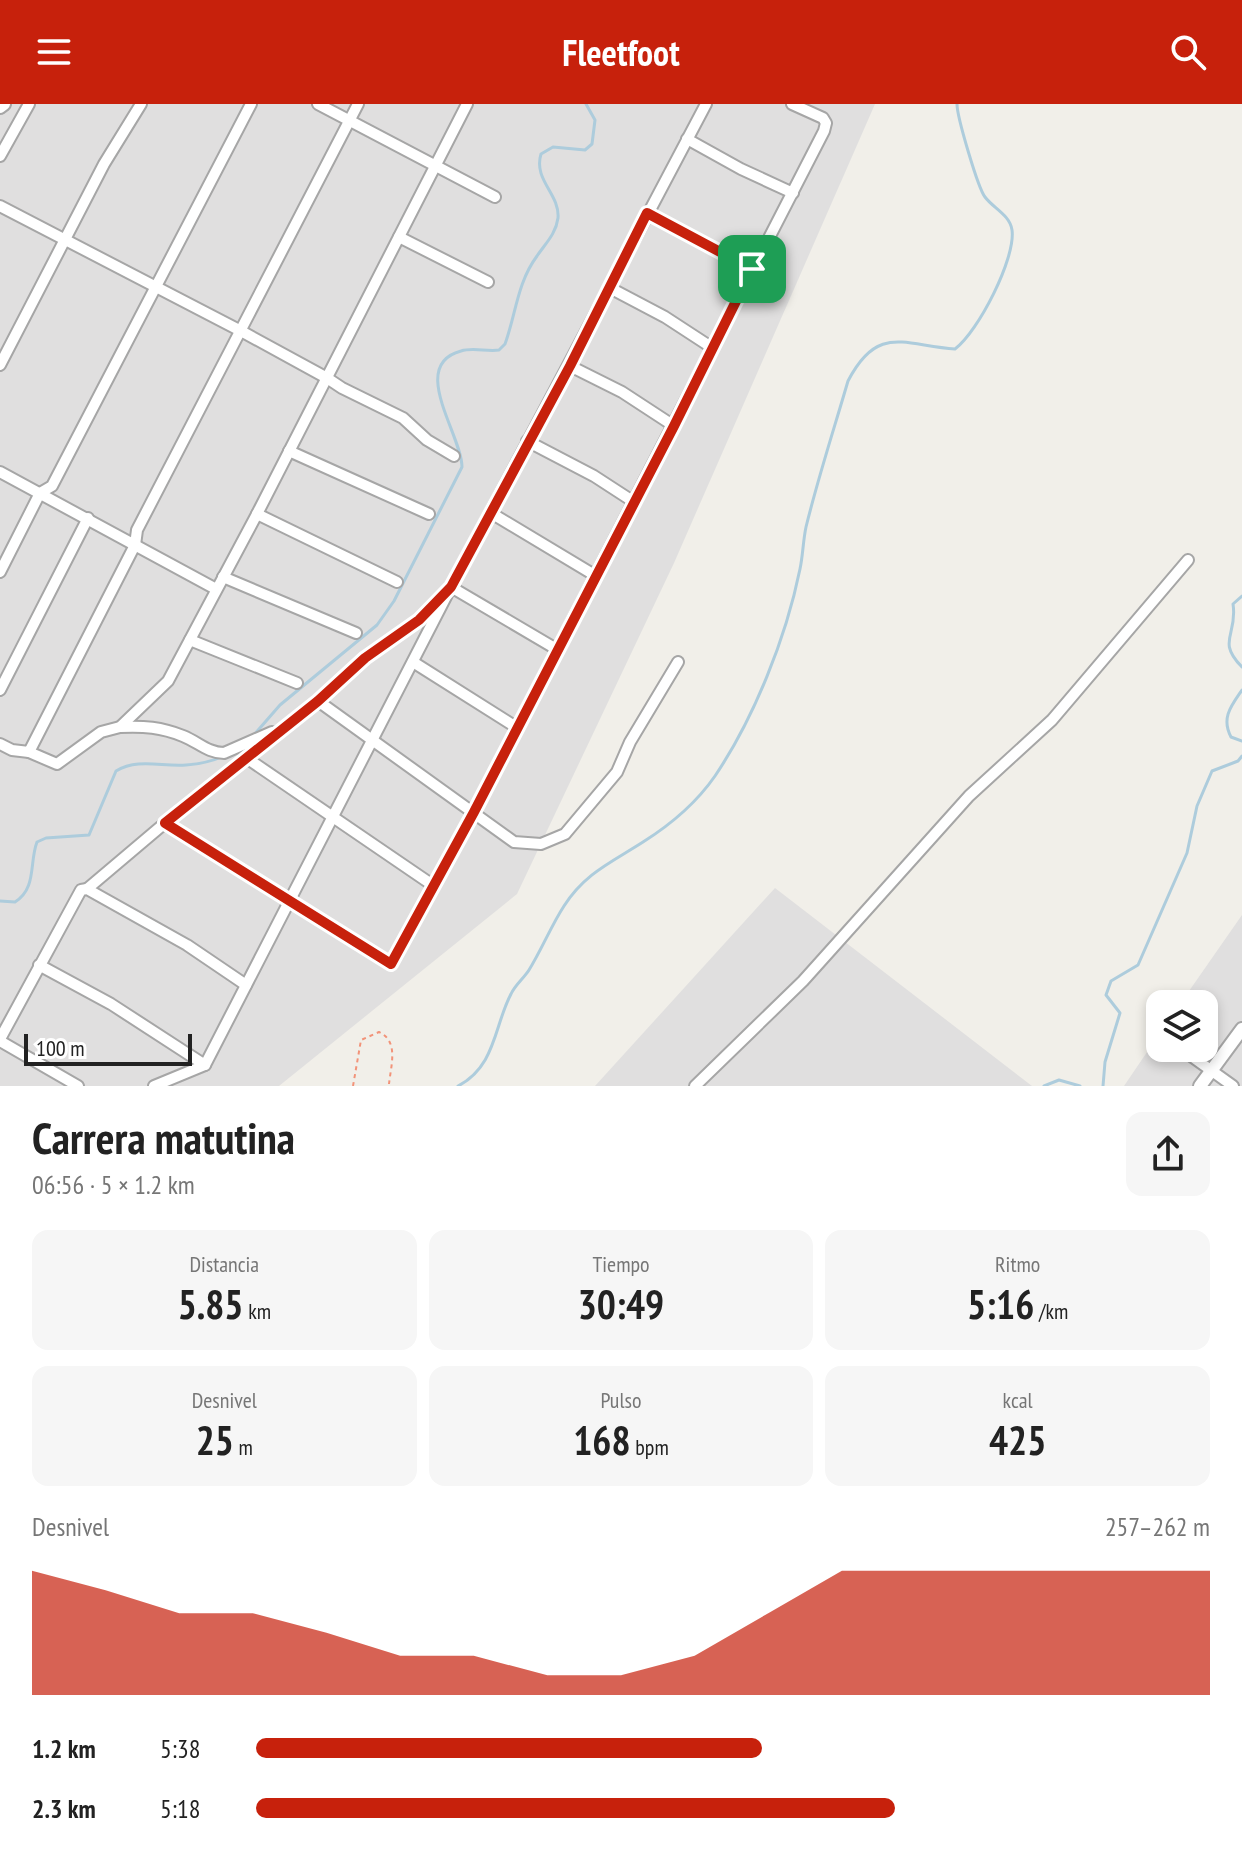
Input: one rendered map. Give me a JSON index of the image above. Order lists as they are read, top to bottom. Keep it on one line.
{"scale_bar":"100 m","page":{"header":"Fleetfoot","scale":"100 m","heading":["Carrera matutina","06:56 · 5 × 1.2 km"],"stats":[["Distancia","5.85 km"],["Tiempo","30:49"],["Ritmo","5:16 /km"],["Desnivel","25 m"],["Pulso","168 bpm"],["kcal","425"]],"chart":["Desnivel","257–262 m"],"list":[{"name":"1.2 km","note":"5:38"},{"name":"2.3 km","note":"5:18"}]}}
